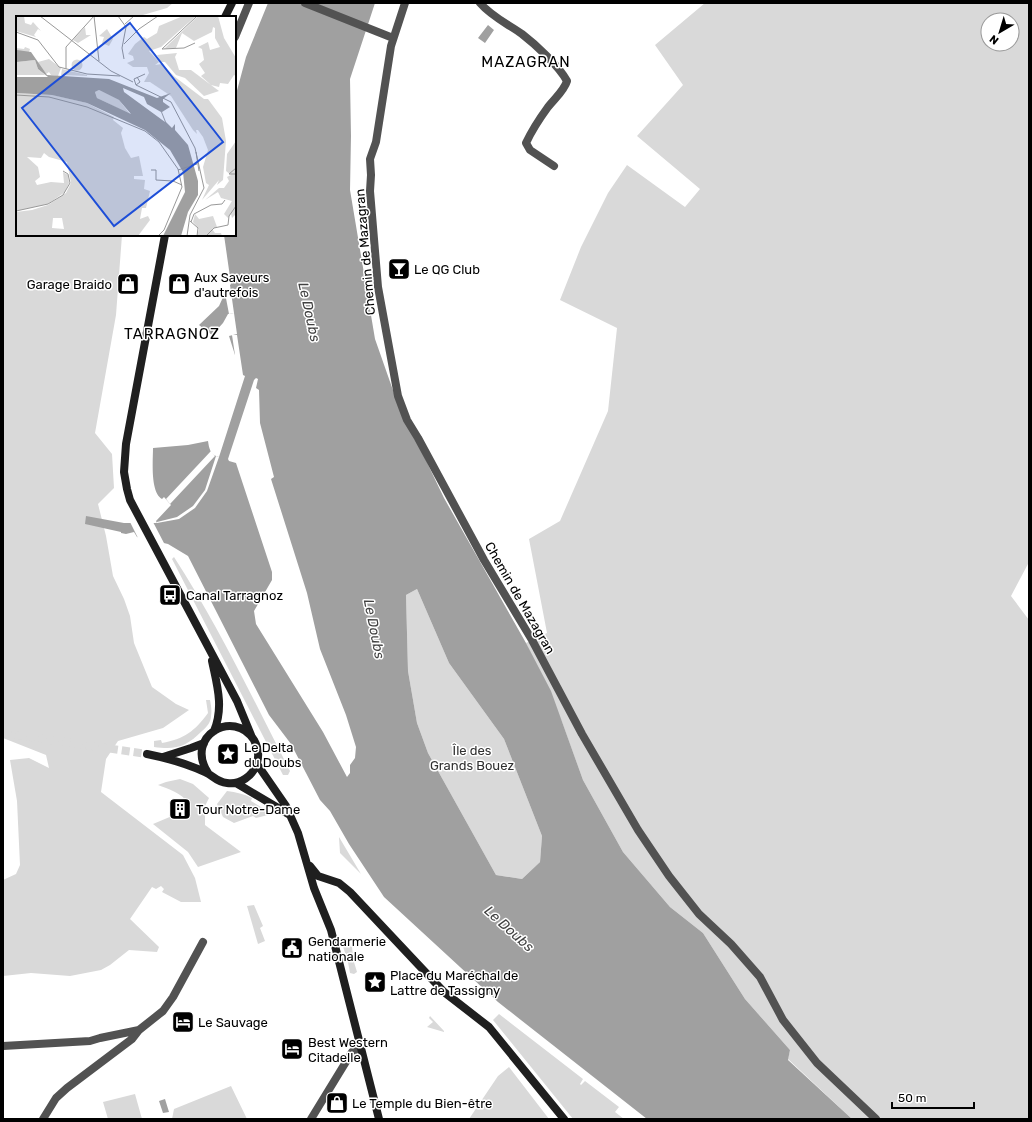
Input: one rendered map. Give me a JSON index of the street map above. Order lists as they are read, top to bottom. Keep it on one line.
{"streets":{"street":["Chemin de Mazagran"]},"districts":["MAZAGRAN","TARRAGNOZ"],"water":["Le Doubs"],"parks":["Île des Grands Bouez"],"places":{"bar":["Le QG Club"],"shop":["Garage Braido","Aux Saveurs d'autrefois","Le Temple du Bien-être"],"bus stop":["Canal Tarragnoz"],"place":["Le Delta du Doubs","Place du Maréchal de Lattre de Tassigny"],"building":["Tour Notre-Dame"],"public building":["Gendarmerie nationale"],"hotel":["Le Sauvage","Best Western Citadelle"]},"scale_bar":"50 m","north":"bottom left"}
